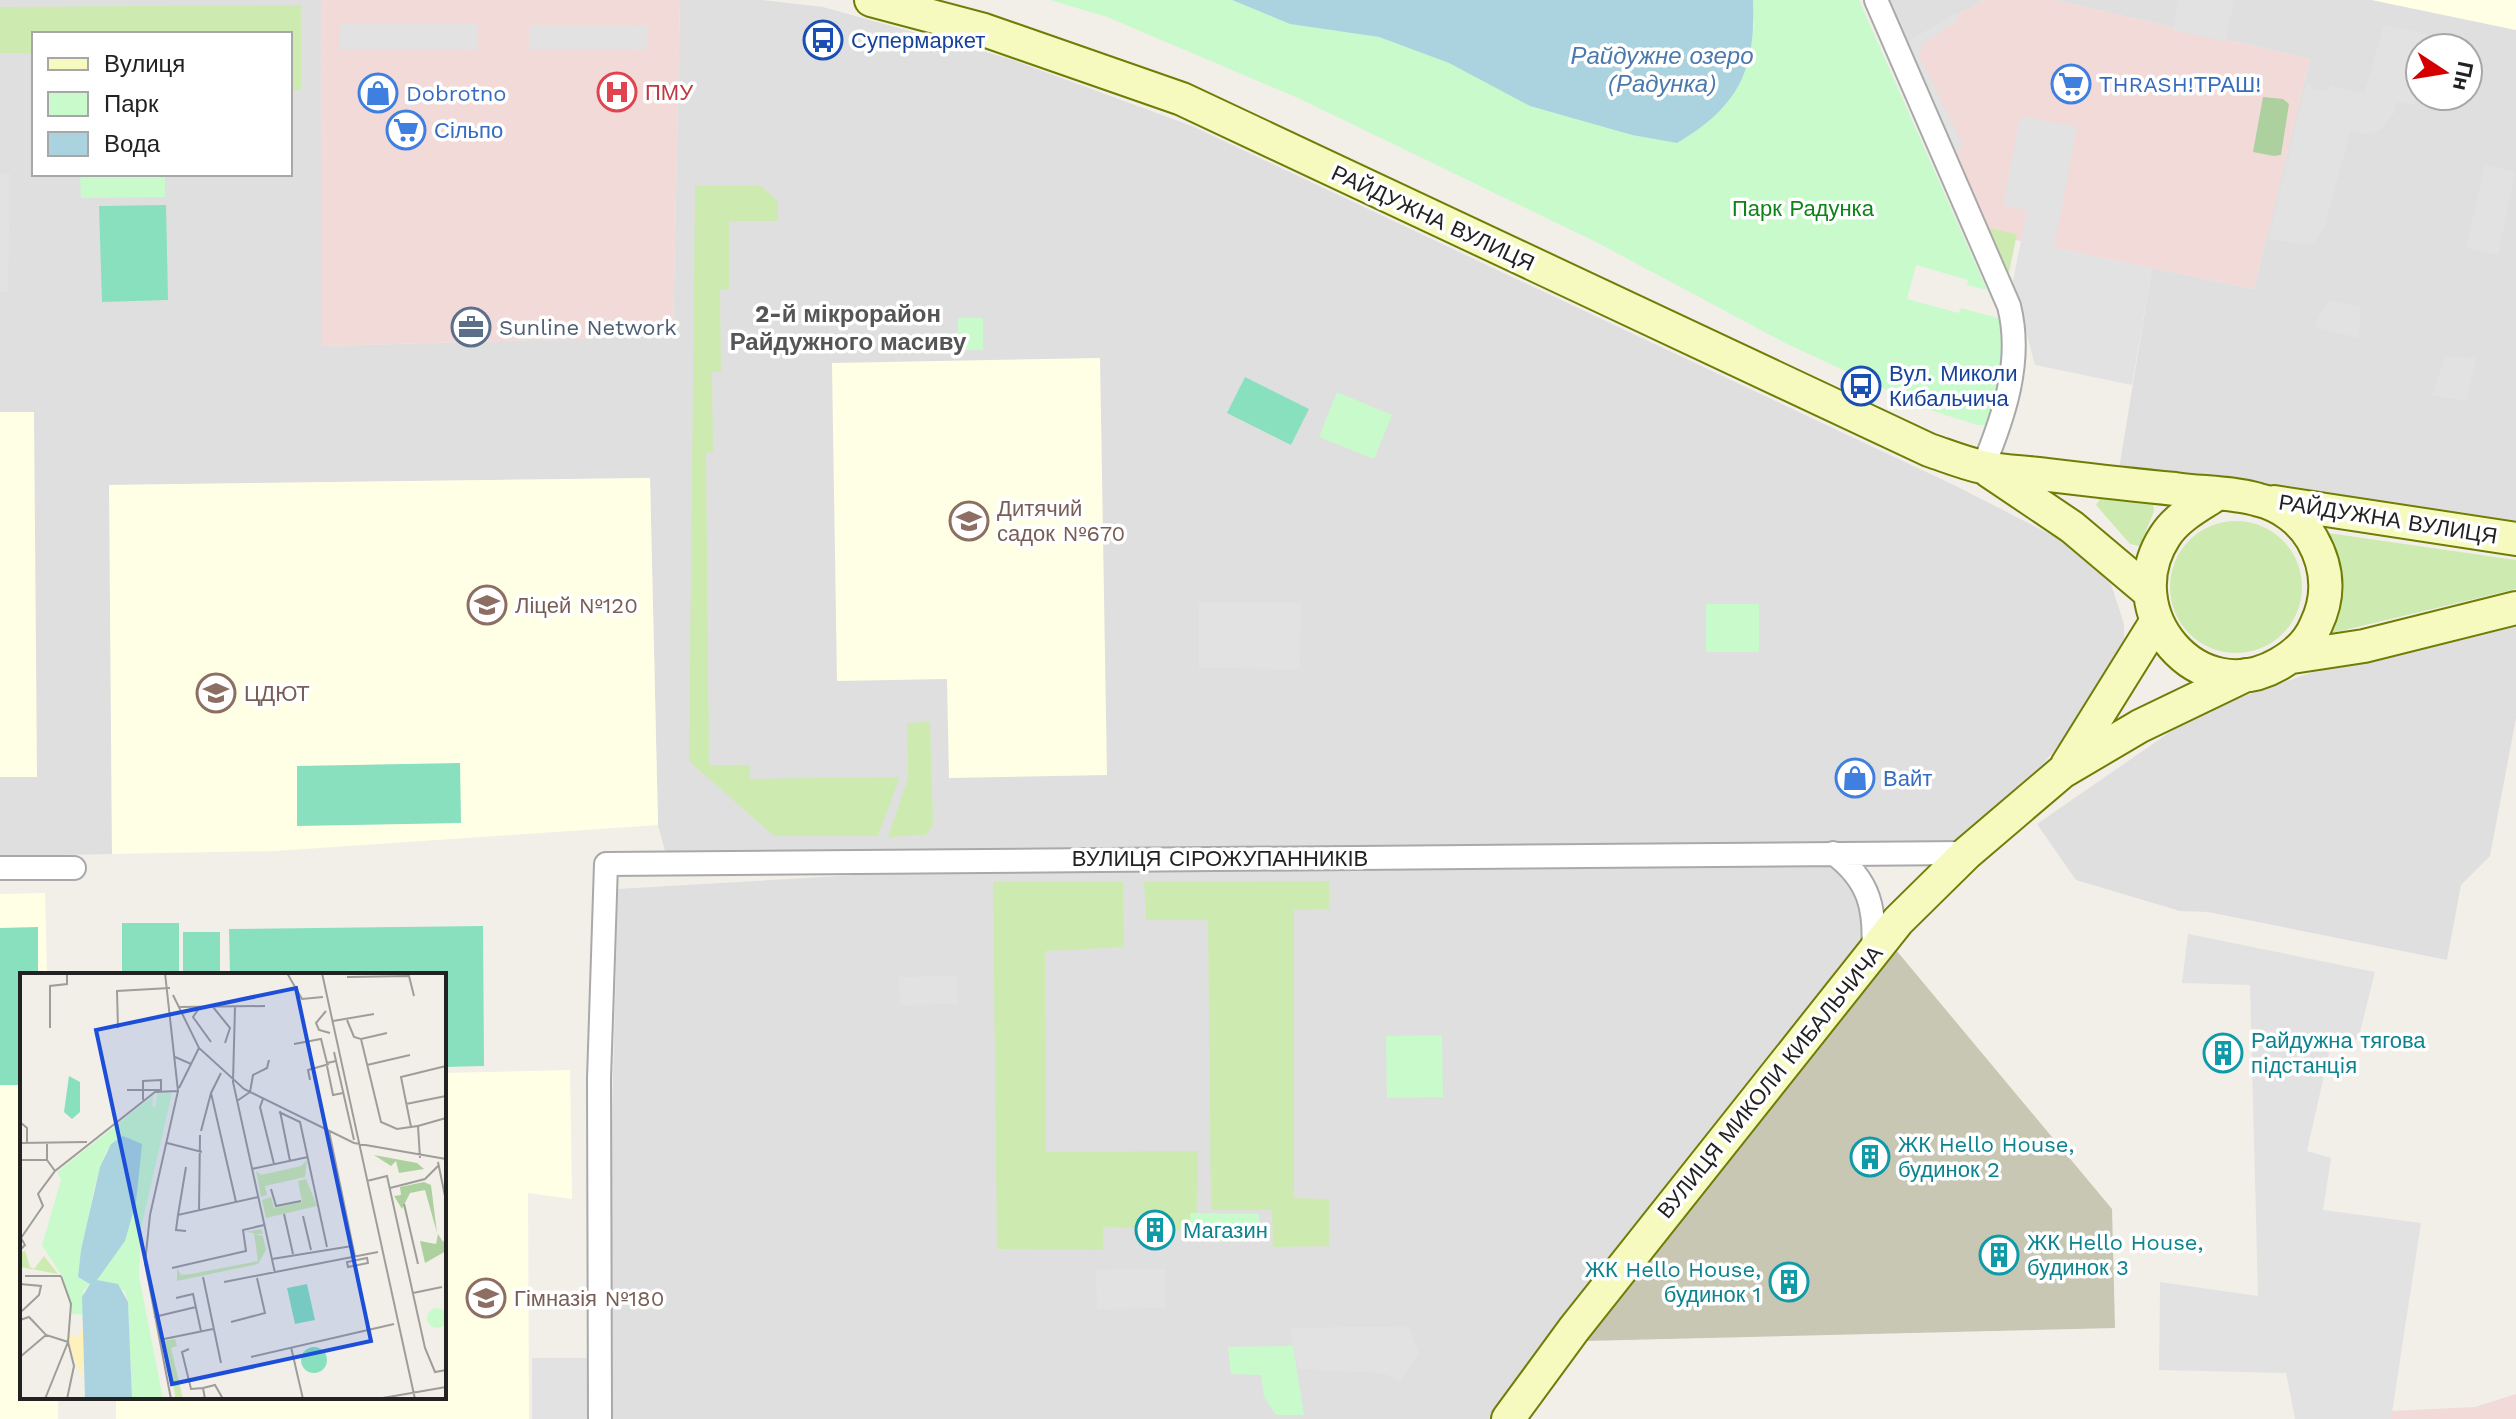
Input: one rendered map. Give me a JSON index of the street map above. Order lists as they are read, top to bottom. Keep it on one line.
{"streets":{"street":["РАЙДУЖНА ВУЛИЦЯ","ВУЛИЦЯ СІРОЖУПАННИКІВ","ВУЛИЦЯ МИКОЛИ КИБАЛЬЧИЧА"]},"crossings":[["РАЙДУЖНА ВУЛИЦЯ","ВУЛИЦЯ МИКОЛИ КИБАЛЬЧИЧА"],["ВУЛИЦЯ СІРОЖУПАННИКІВ","ВУЛИЦЯ МИКОЛИ КИБАЛЬЧИЧА"]],"districts":["2-й мікрорайон Райдужного масиву"],"water":["Райдужне озеро (Радунка)"],"parks":["Парк Радунка"],"places":{"bus stop":["Супермаркет","Вул. Миколи Кибальчича"],"supermarket":["ТHRASH!ТРАШ!","Сільпо"],"hospital":["ПМУ"],"shop":["Dobrotno","Вайт"],"office":["Sunline Network"],"school or university":["Дитячий садок №670","Ліцей №120","ЦДЮТ","Гімназія №180"],"building":["Райдужна тягова пiдстанцiя","ЖК Hello House, будинок 2","Магазин","ЖК Hello House, будинок 3","ЖК Hello House, будинок 1"]},"legend":["Вулиця","Парк","Вода"],"north":"right"}
